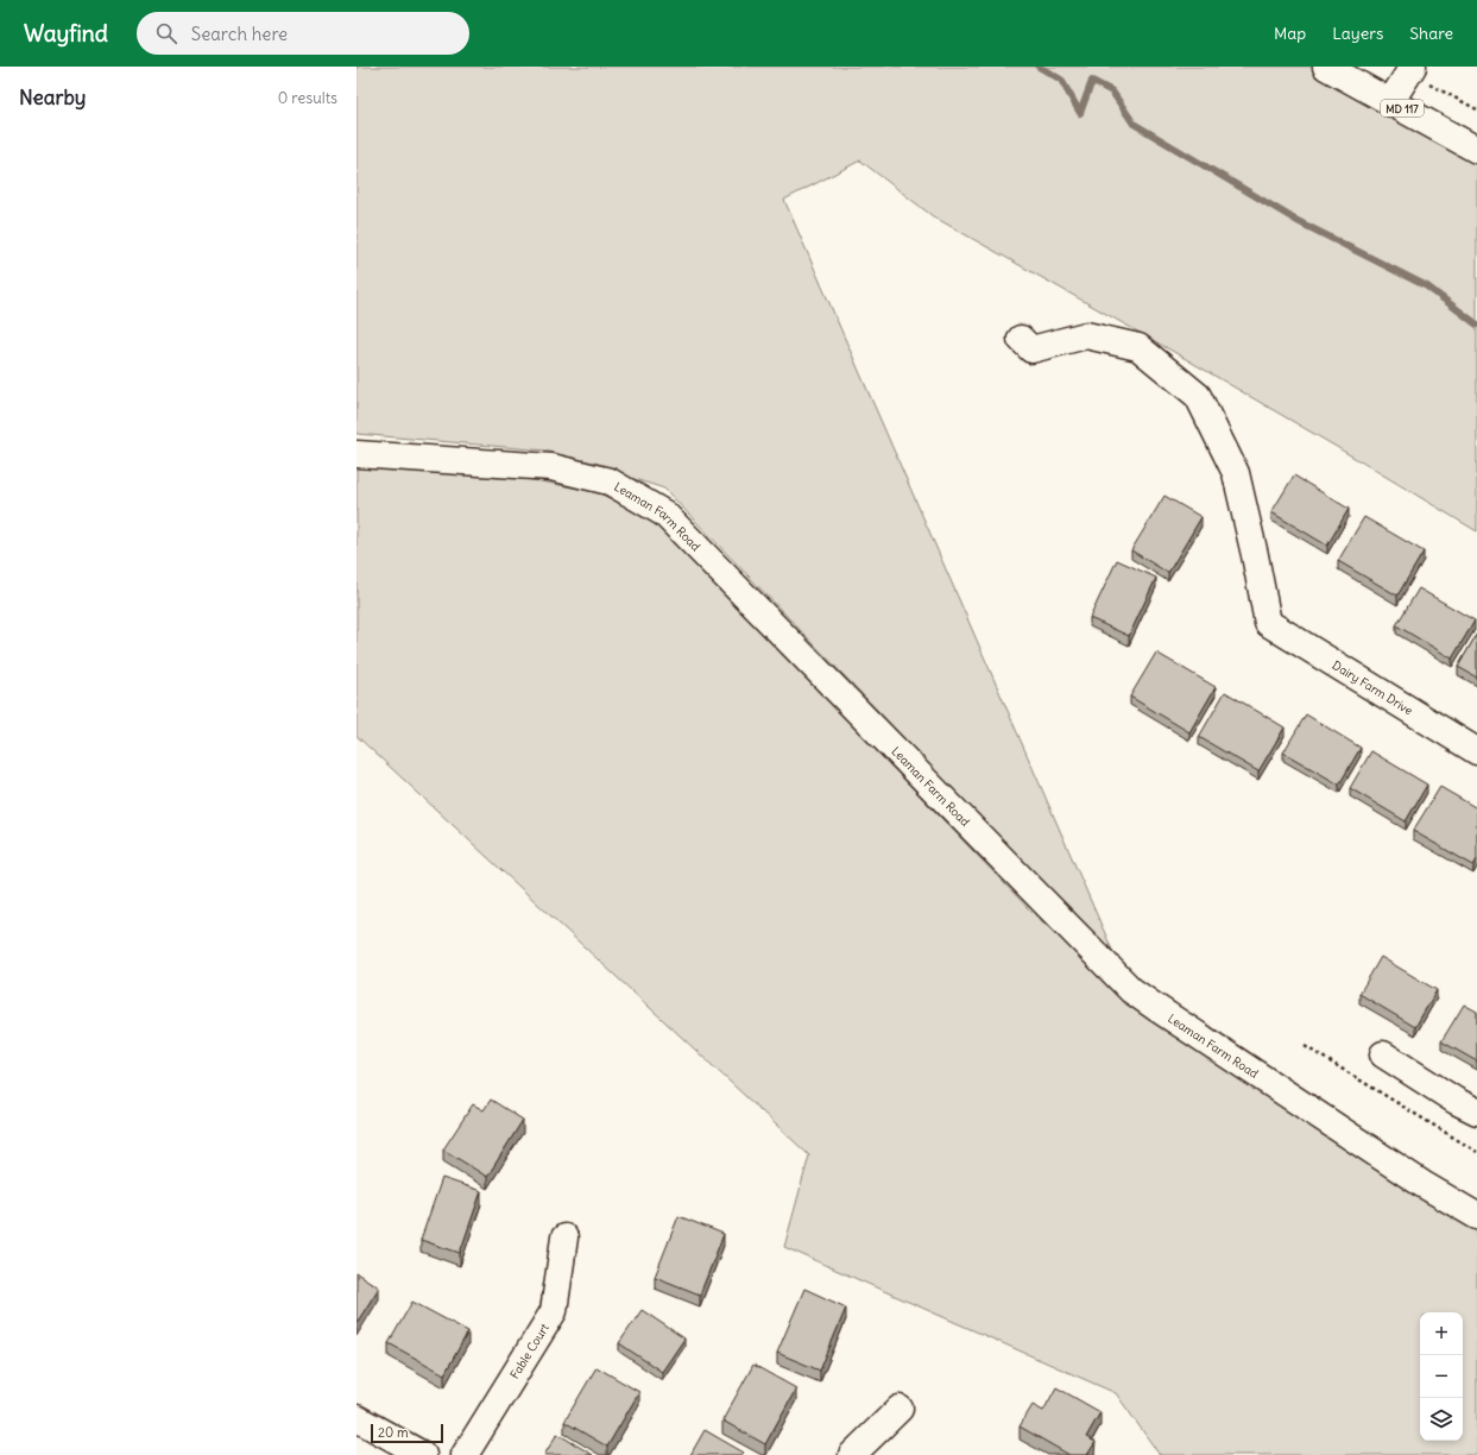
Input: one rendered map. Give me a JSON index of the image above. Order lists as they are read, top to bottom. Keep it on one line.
{"streets":{"street":["MD 117","Leaman Farm Road","Dairy Farm Drive","Fable Court"]},"scale_bar":"20 m","page":{"header":"Wayfind","search":"Search here","nav":["Map","Layers","Share"],"heading":["Nearby","0 results"],"map_buttons":["+","−"],"scale":"20 m"}}
